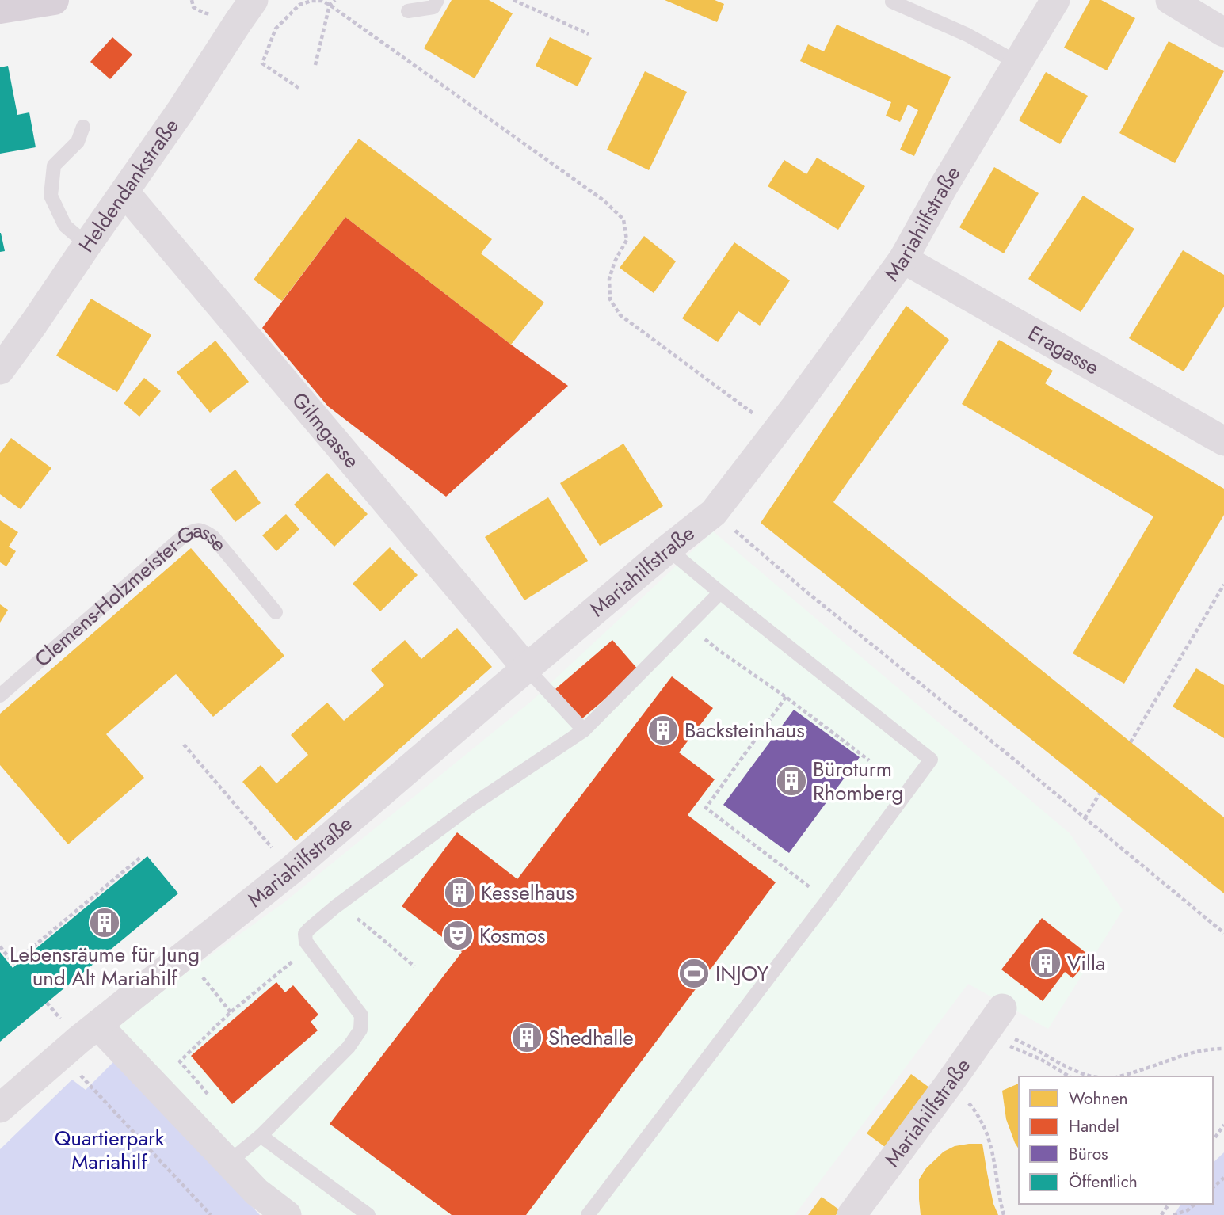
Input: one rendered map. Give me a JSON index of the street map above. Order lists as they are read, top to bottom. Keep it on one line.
{"streets":{"street":["Heldendankstraße","Mariahilfstraße","Eragasse","Gilmgasse"],"lane":["Clemens-Holzmeister-Gasse"]},"crossings":[["Heldendankstraße","Gilmgasse"],["Mariahilfstraße","Eragasse"],["Mariahilfstraße","Gilmgasse"]],"parks":["Quartierpark Mariahilf"],"places":{"building":["Backsteinhaus","Büroturm Rhomberg","Kesselhaus","Lebensräume für Jung und Alt Mariahilf","Villa","Shedhalle"],"theatre":["Kosmos"],"sports":["INJOY"]},"legend":["Wohnen","Handel","Büros","Öffentlich"]}
